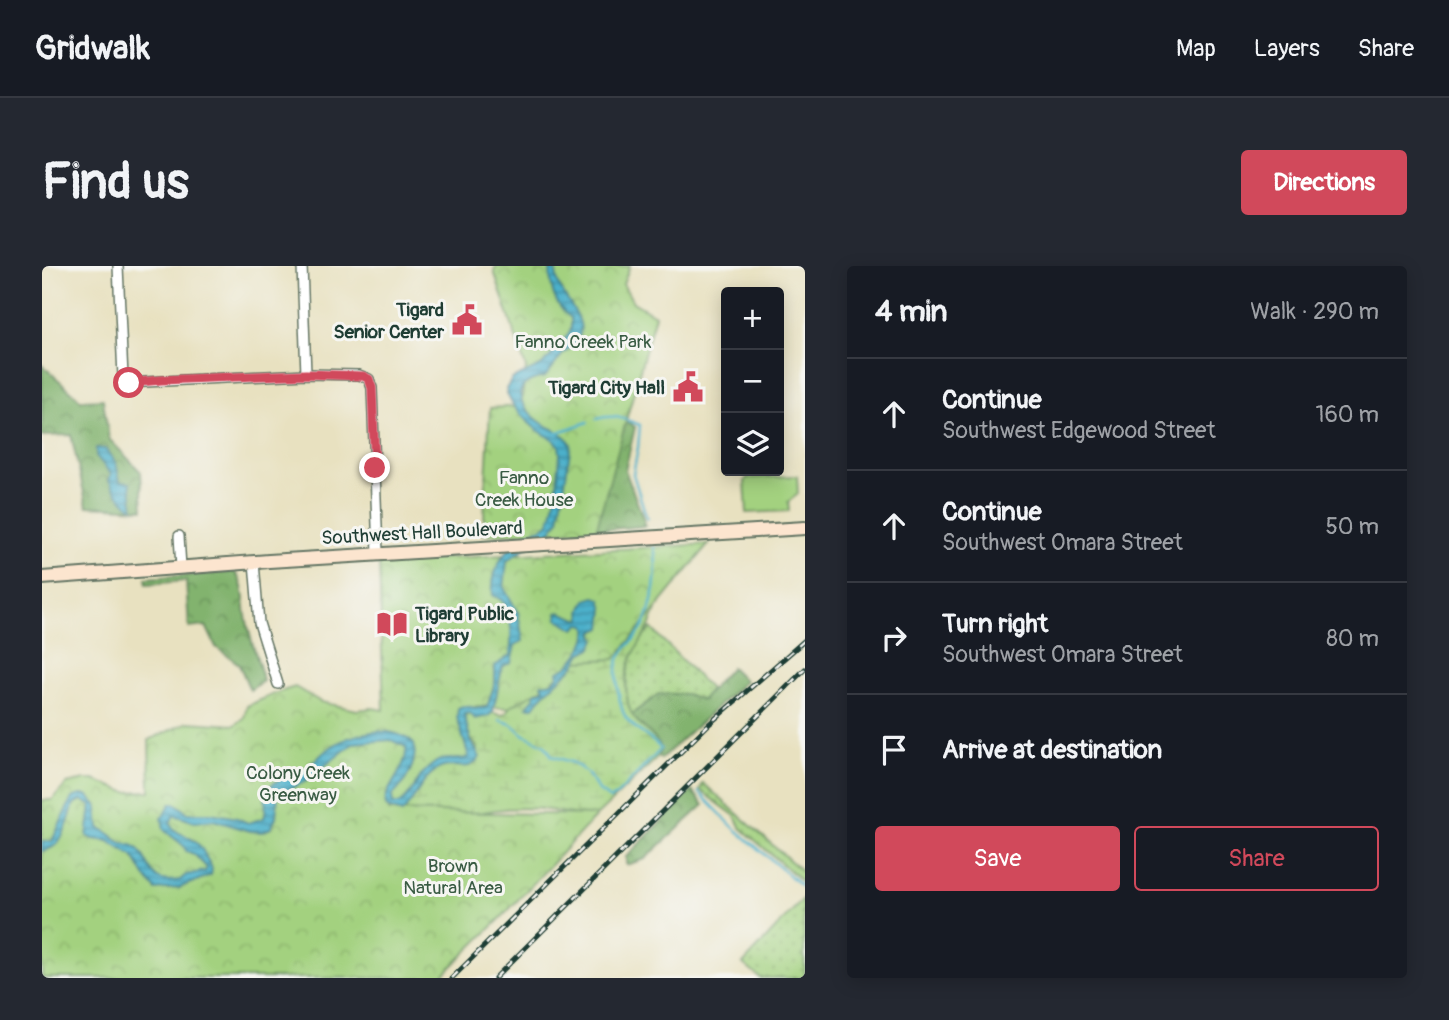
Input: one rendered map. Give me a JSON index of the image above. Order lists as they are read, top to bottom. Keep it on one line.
{"streets":{"main road":["Southwest Hall Boulevard"]},"parks":["Fanno Creek Park","Fanno Creek House","Colony Creek Greenway","Brown Natural Area"],"places":{"public building":["Tigard Senior Center","Tigard City Hall"],"library":["Tigard Public Library"]},"page":{"header":"Gridwalk","nav":["Map","Layers","Share"],"buttons":["Directions",["Save","Share"]],"title":"Find us","heading":["4 min","Walk · 290 m"],"map_buttons":["+","−"],"list":[["Continue","Southwest Edgewood Street","160 m"],["Continue","Southwest Omara Street","50 m"],["Turn right","Southwest Omara Street","80 m"],"Arrive at destination"]}}
